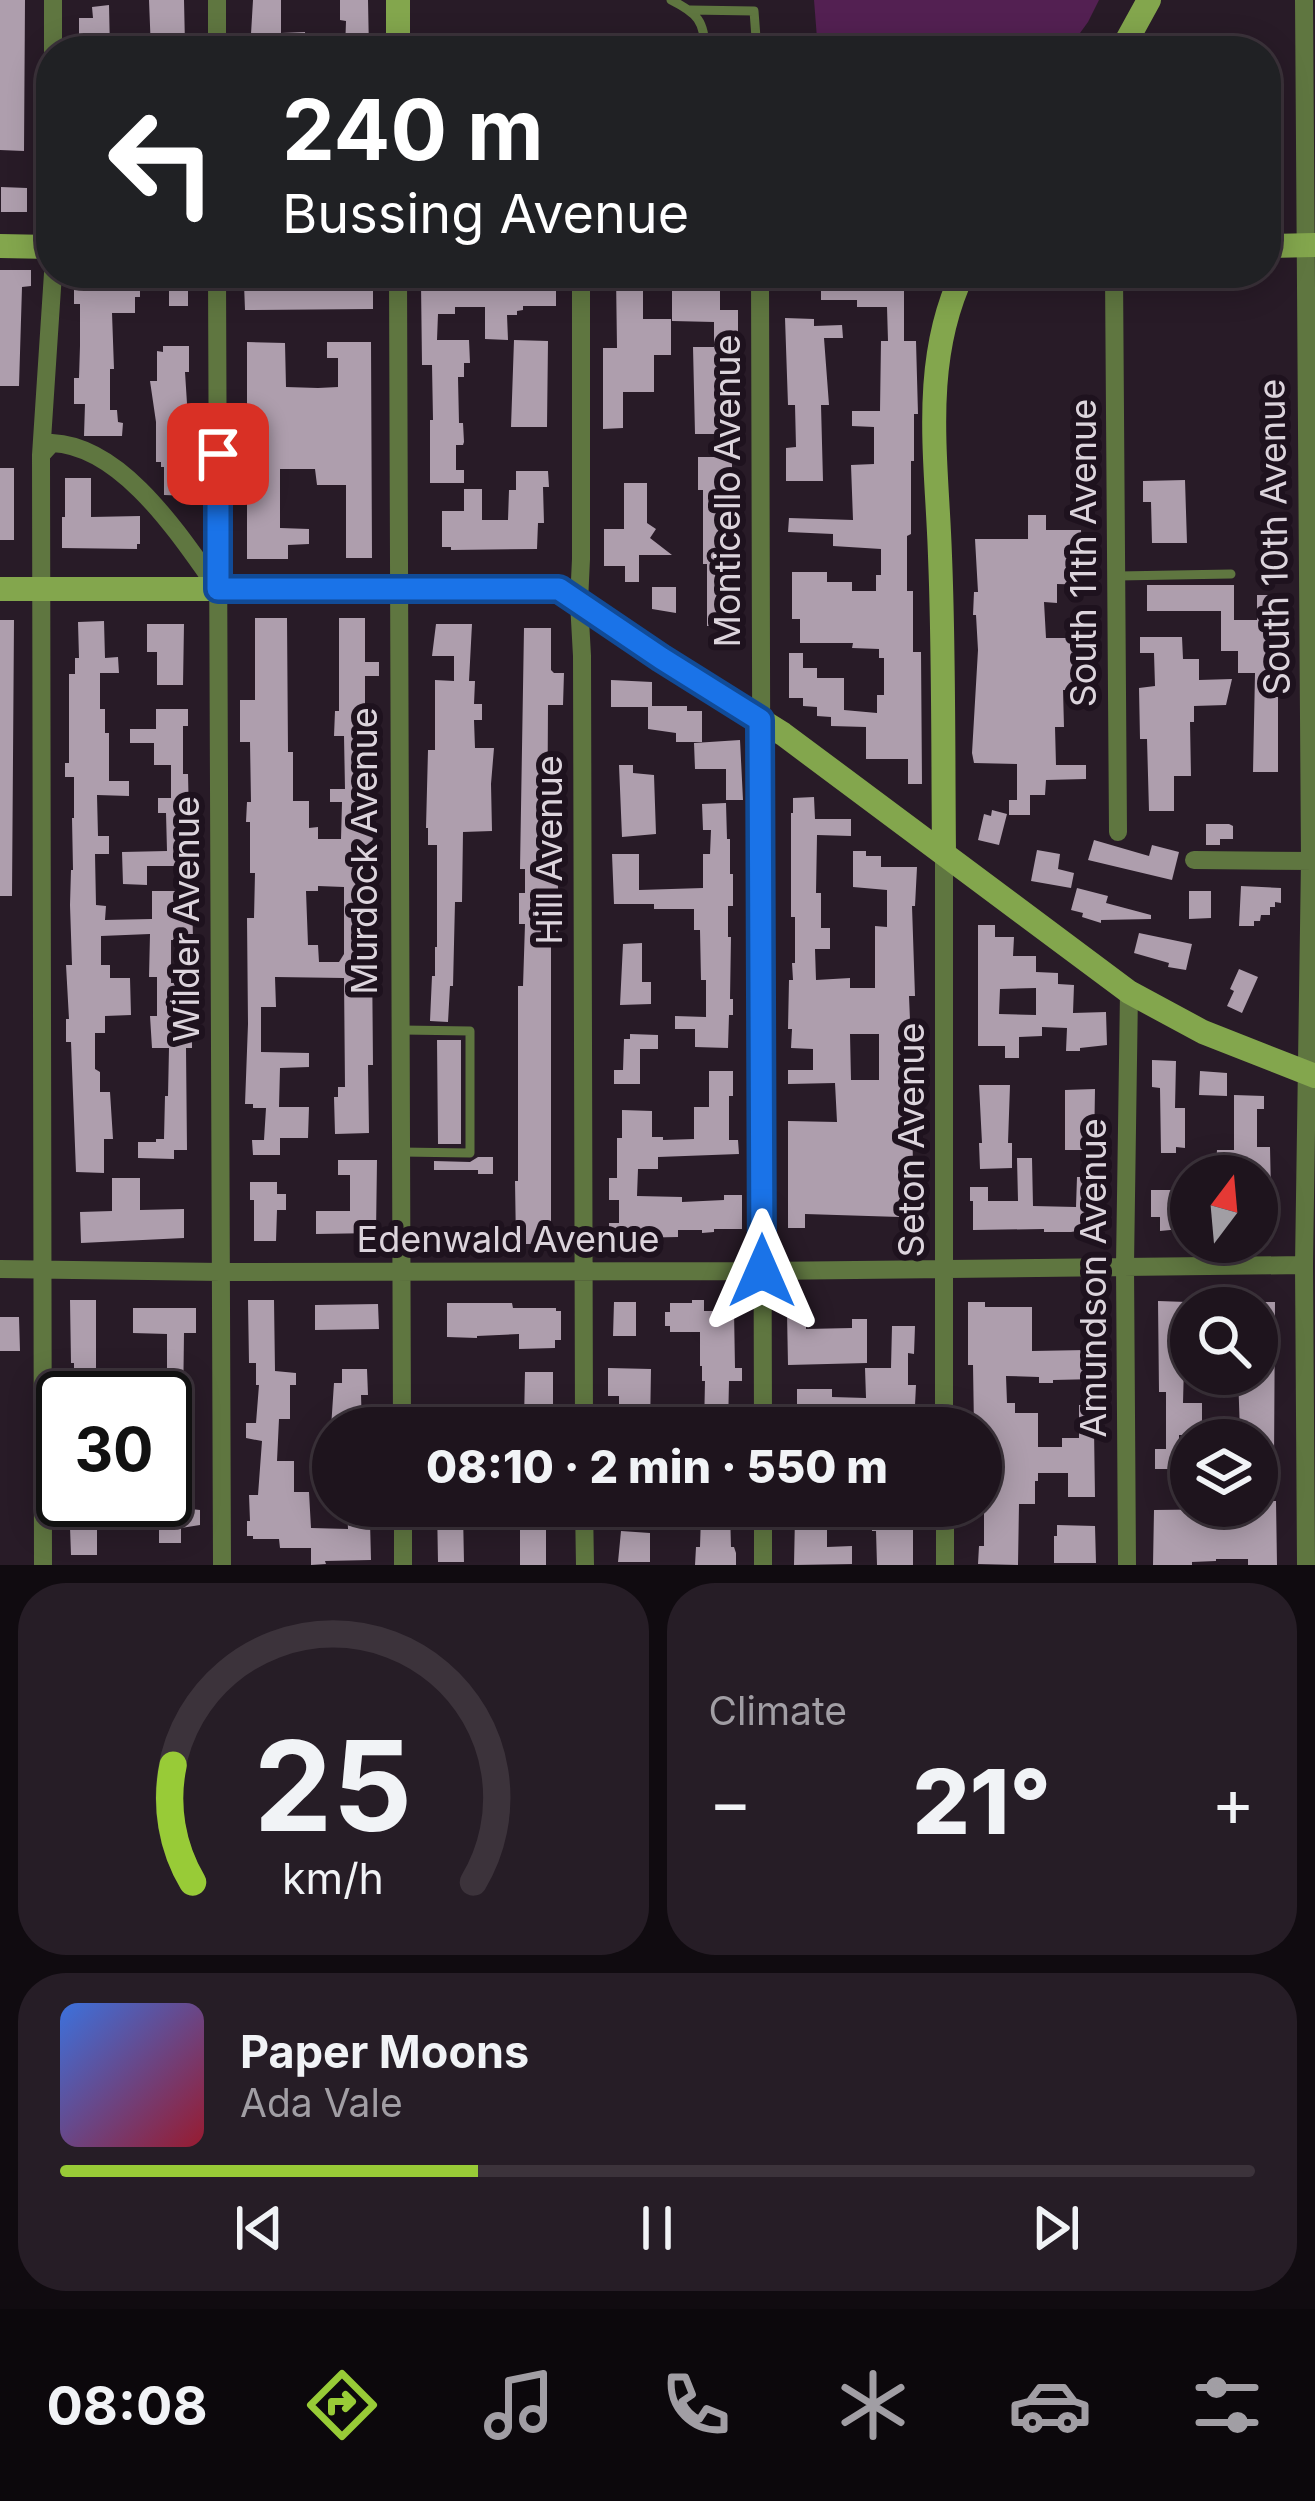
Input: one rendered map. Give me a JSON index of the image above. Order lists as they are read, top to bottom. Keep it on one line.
{"streets":{"street":["Monticello Avenue","South 10th Avenue","South 11th Avenue","Hill Avenue","Murdock Avenue","Wilder Avenue","Seton Avenue","Edenwald Avenue","Amundson Avenue"]},"crossings":[["Monticello Avenue","Edenwald Avenue"],["South 10th Avenue","Edenwald Avenue"],["Hill Avenue","Edenwald Avenue"],["Murdock Avenue","Edenwald Avenue"],["Wilder Avenue","Edenwald Avenue"],["Seton Avenue","Edenwald Avenue"],["Edenwald Avenue","Amundson Avenue"]],"north":"top","page":{"turn":["240 m","Bussing Avenue"],"limit":"30","trip":"08:10 · 2 min · 550 m","tile":"Climate","heat":["−","21°","+"],"song":["Paper Moons","Ada Vale"],"tabs":"08:08","gauge":["25","km/h"]}}
